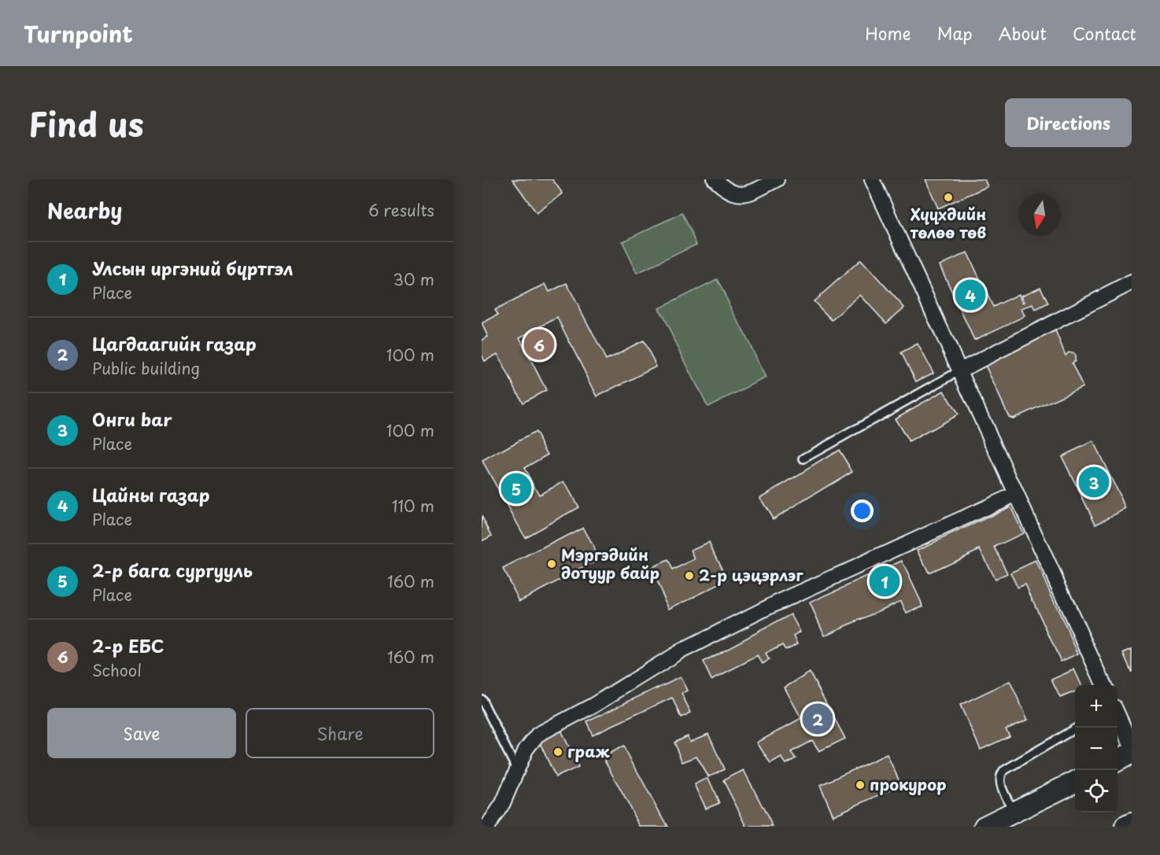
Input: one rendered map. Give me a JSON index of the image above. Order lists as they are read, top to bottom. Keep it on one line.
{"places":["Хүүхдийн төлөө төв","Мэргэдийн дотуур байр","2-р цэцэрлэг","граж","прокурор"],"north":"bottom","page":{"header":"Turnpoint","nav":["Home","Map","About","Contact"],"title":"Find us","buttons":["Directions",["Save","Share"]],"heading":["Nearby","6 results"],"list":[{"mark":"1","name":"Улсын иргэний бүртгэл","note":"Place","value":"30 m"},{"mark":"2","name":"Цагдаагийн газар","note":"Public building","value":"100 m"},{"mark":"3","name":"Онги bar","note":"Place","value":"100 m"},{"mark":"4","name":"Цайны газар","note":"Place","value":"110 m"},{"mark":"5","name":"2-р бага сургууль","note":"Place","value":"160 m"},{"mark":"6","name":"2-р ЕБС","note":"School","value":"160 m"}],"pins":["4","6","3","5","1","2"],"map_buttons":["+","−"]}}
